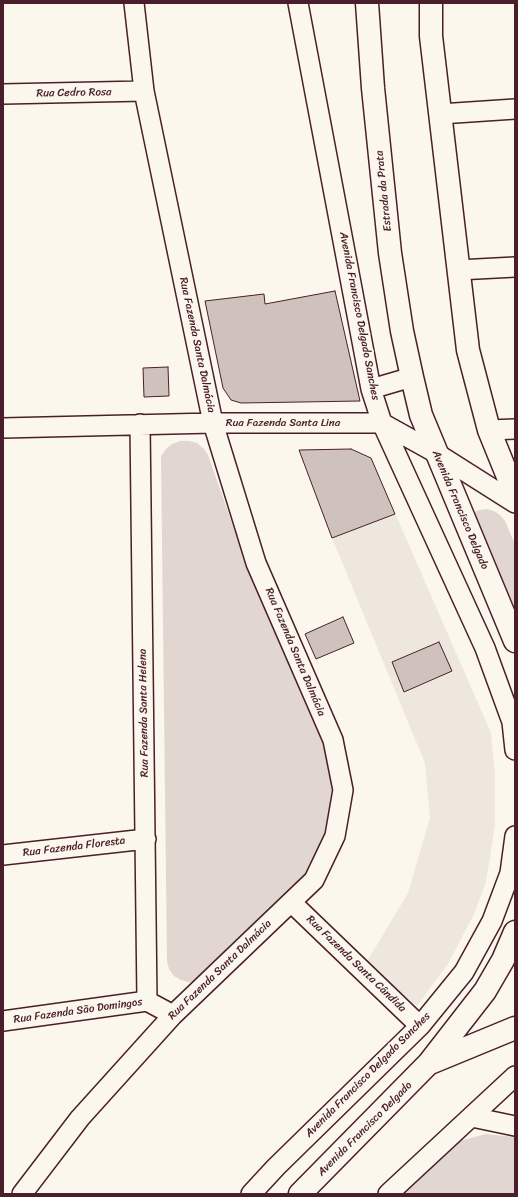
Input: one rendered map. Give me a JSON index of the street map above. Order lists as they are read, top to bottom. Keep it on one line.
{"streets":{"main road":["Estrada da Prata","Avenida Francisco Delgado"],"street":["Rua Cedro Rosa","Avenida Francisco Delgado Sanches","Rua Fazenda Santa Dalmácia","Rua Fazenda Santa Lina","Rua Fazenda Santa Helena","Rua Fazenda Floresta","Rua Fazenda Santa Cândida","Rua Fazenda São Domingos"]},"crossings":[["Rua Cedro Rosa","Rua Fazenda Santa Dalmácia"],["Estrada da Prata","Avenida Francisco Delgado"],["Avenida Francisco Delgado Sanches","Rua Fazenda Santa Lina"],["Avenida Francisco Delgado Sanches","Rua Fazenda Santa Cândida"],["Rua Fazenda Santa Dalmácia","Rua Fazenda Santa Lina"],["Rua Fazenda Santa Dalmácia","Rua Fazenda Santa Cândida"],["Rua Fazenda Santa Dalmácia","Rua Fazenda São Domingos"],["Rua Fazenda Santa Lina","Avenida Francisco Delgado"],["Rua Fazenda Santa Lina","Rua Fazenda Santa Helena"],["Rua Fazenda Santa Helena","Rua Fazenda Floresta"],["Rua Fazenda Santa Helena","Rua Fazenda São Domingos"]]}
